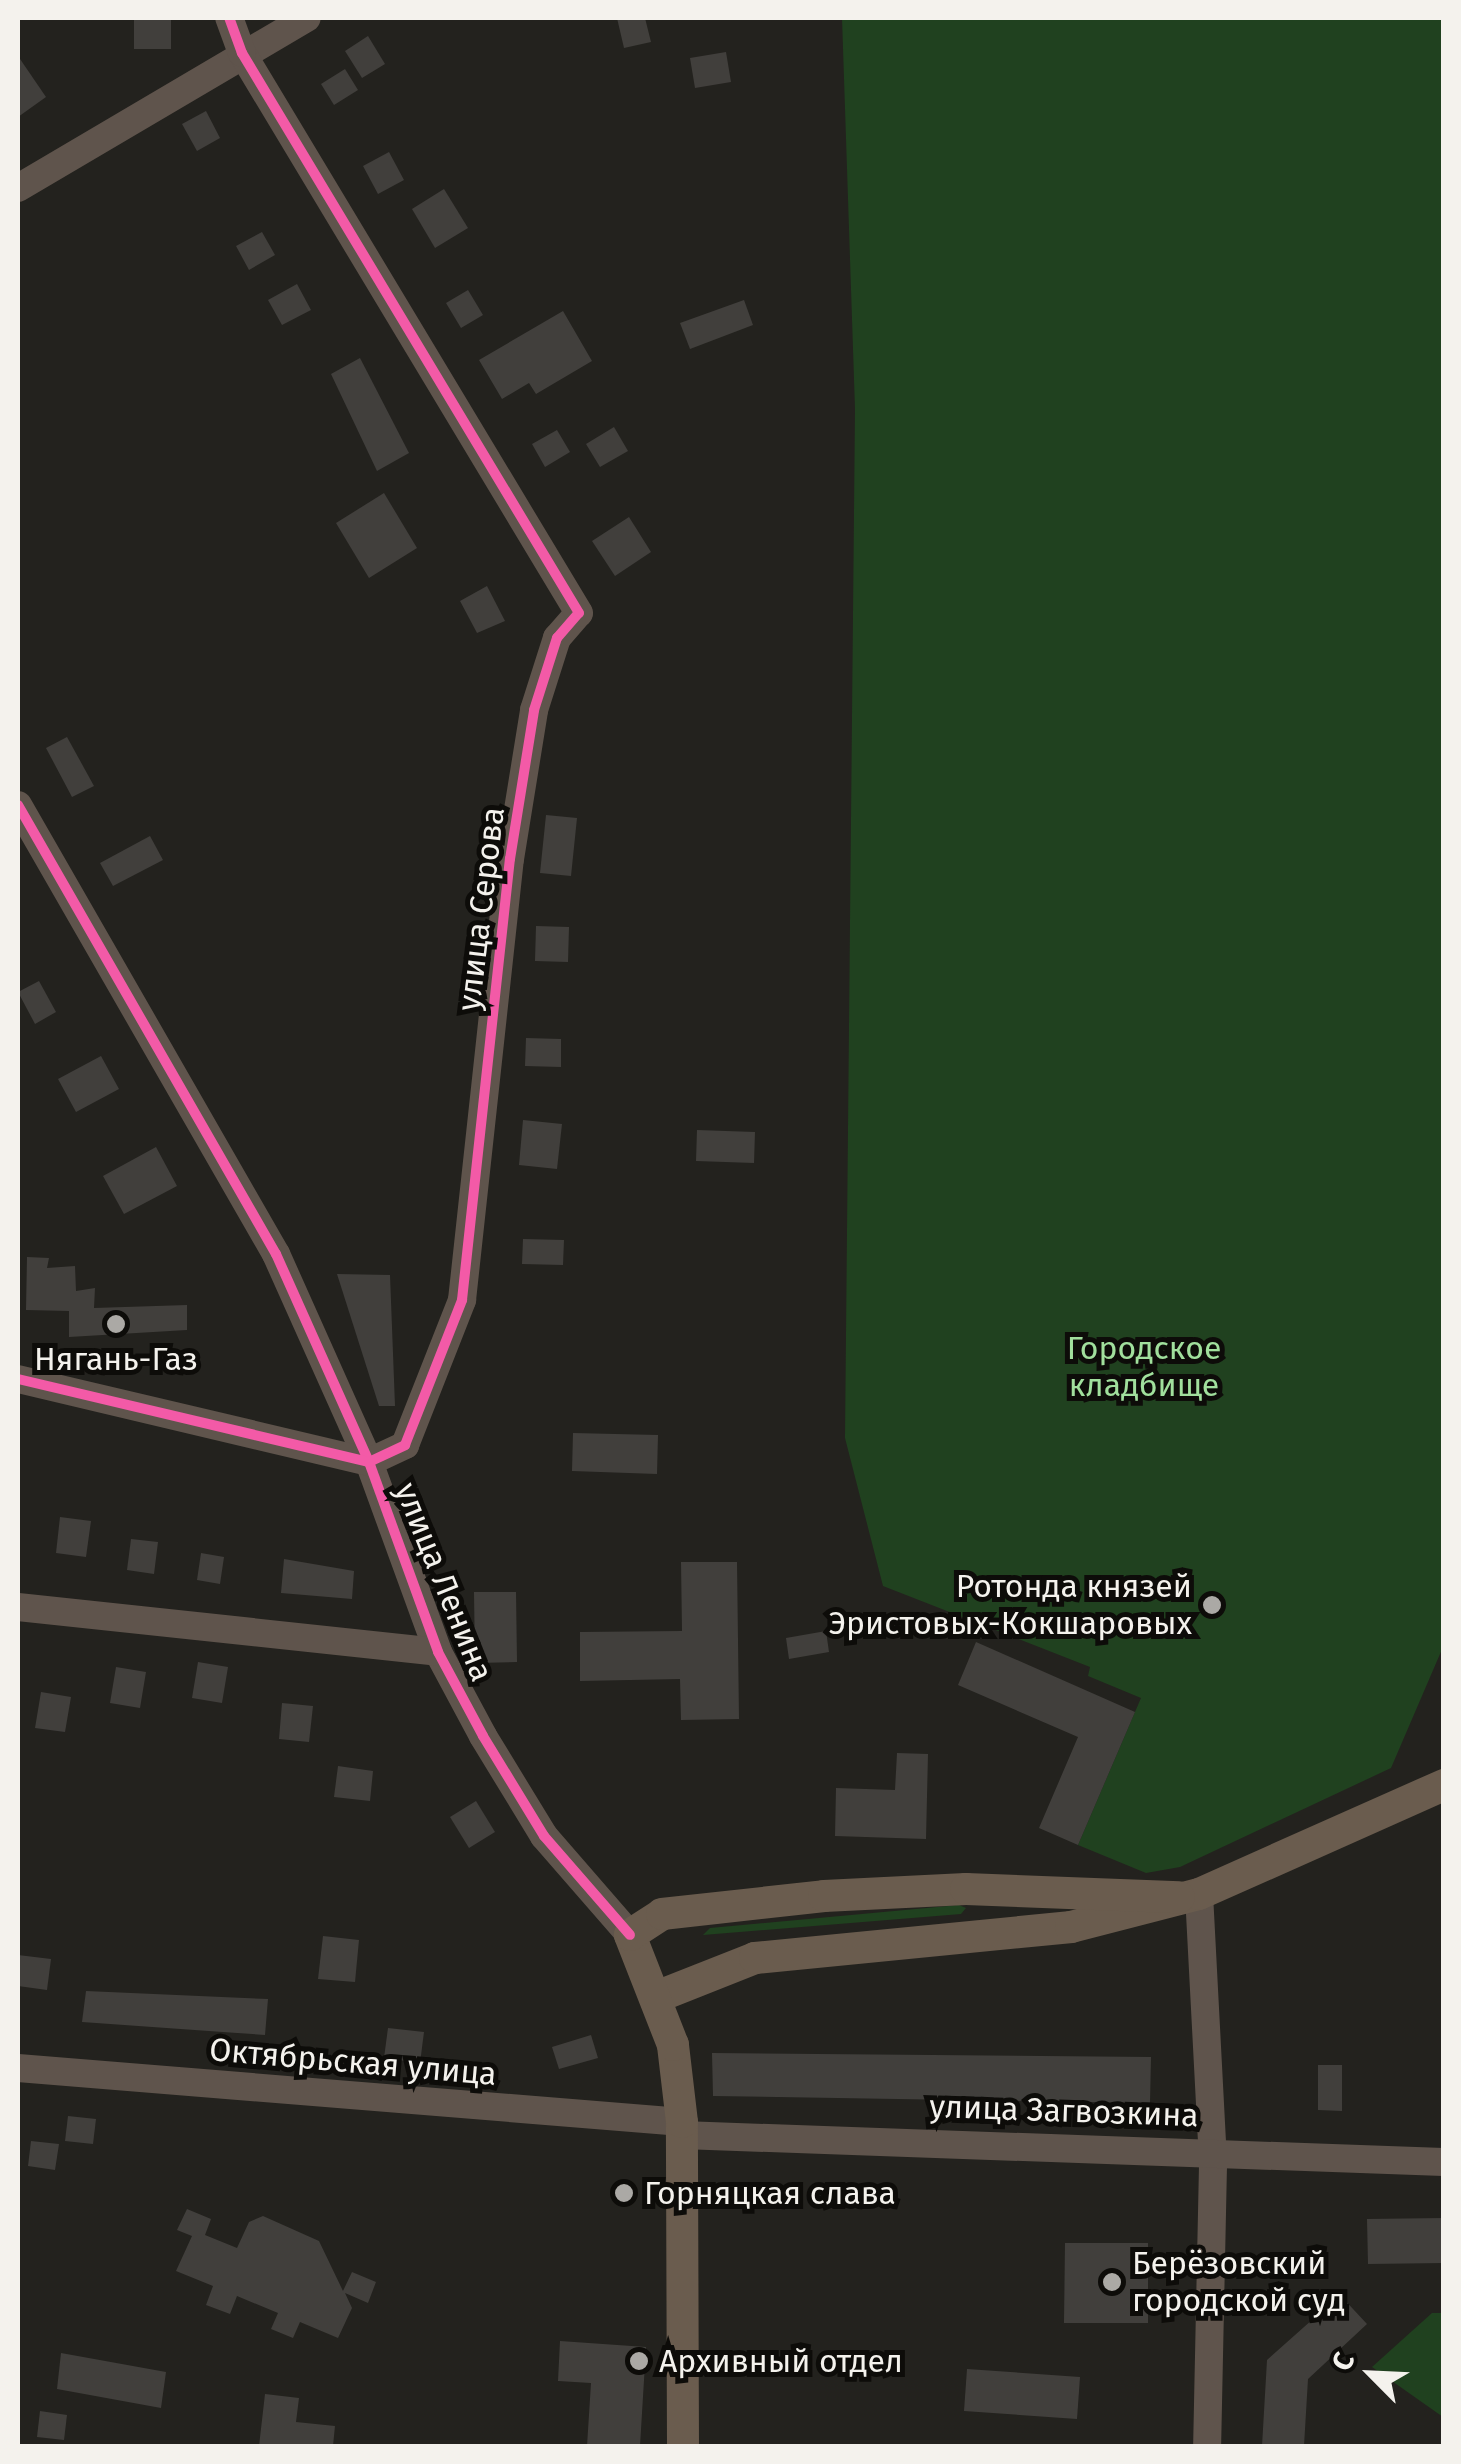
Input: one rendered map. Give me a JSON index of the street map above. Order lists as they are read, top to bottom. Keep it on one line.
{"streets":{"street":["улица Серова","улица Ленина","Октябрьская улица","улица Загвозкина"]},"crossings":[["улица Серова","улица Ленина"],["Октябрьская улица","улица Загвозкина"]],"parks":["Городское кладбище"],"places":["Нягань-Газ","Ротонда князей Эристовых-Кокшаровых","Горняцкая слава","Берёзовский городской суд","Архивный отдел"],"north":"top left"}
